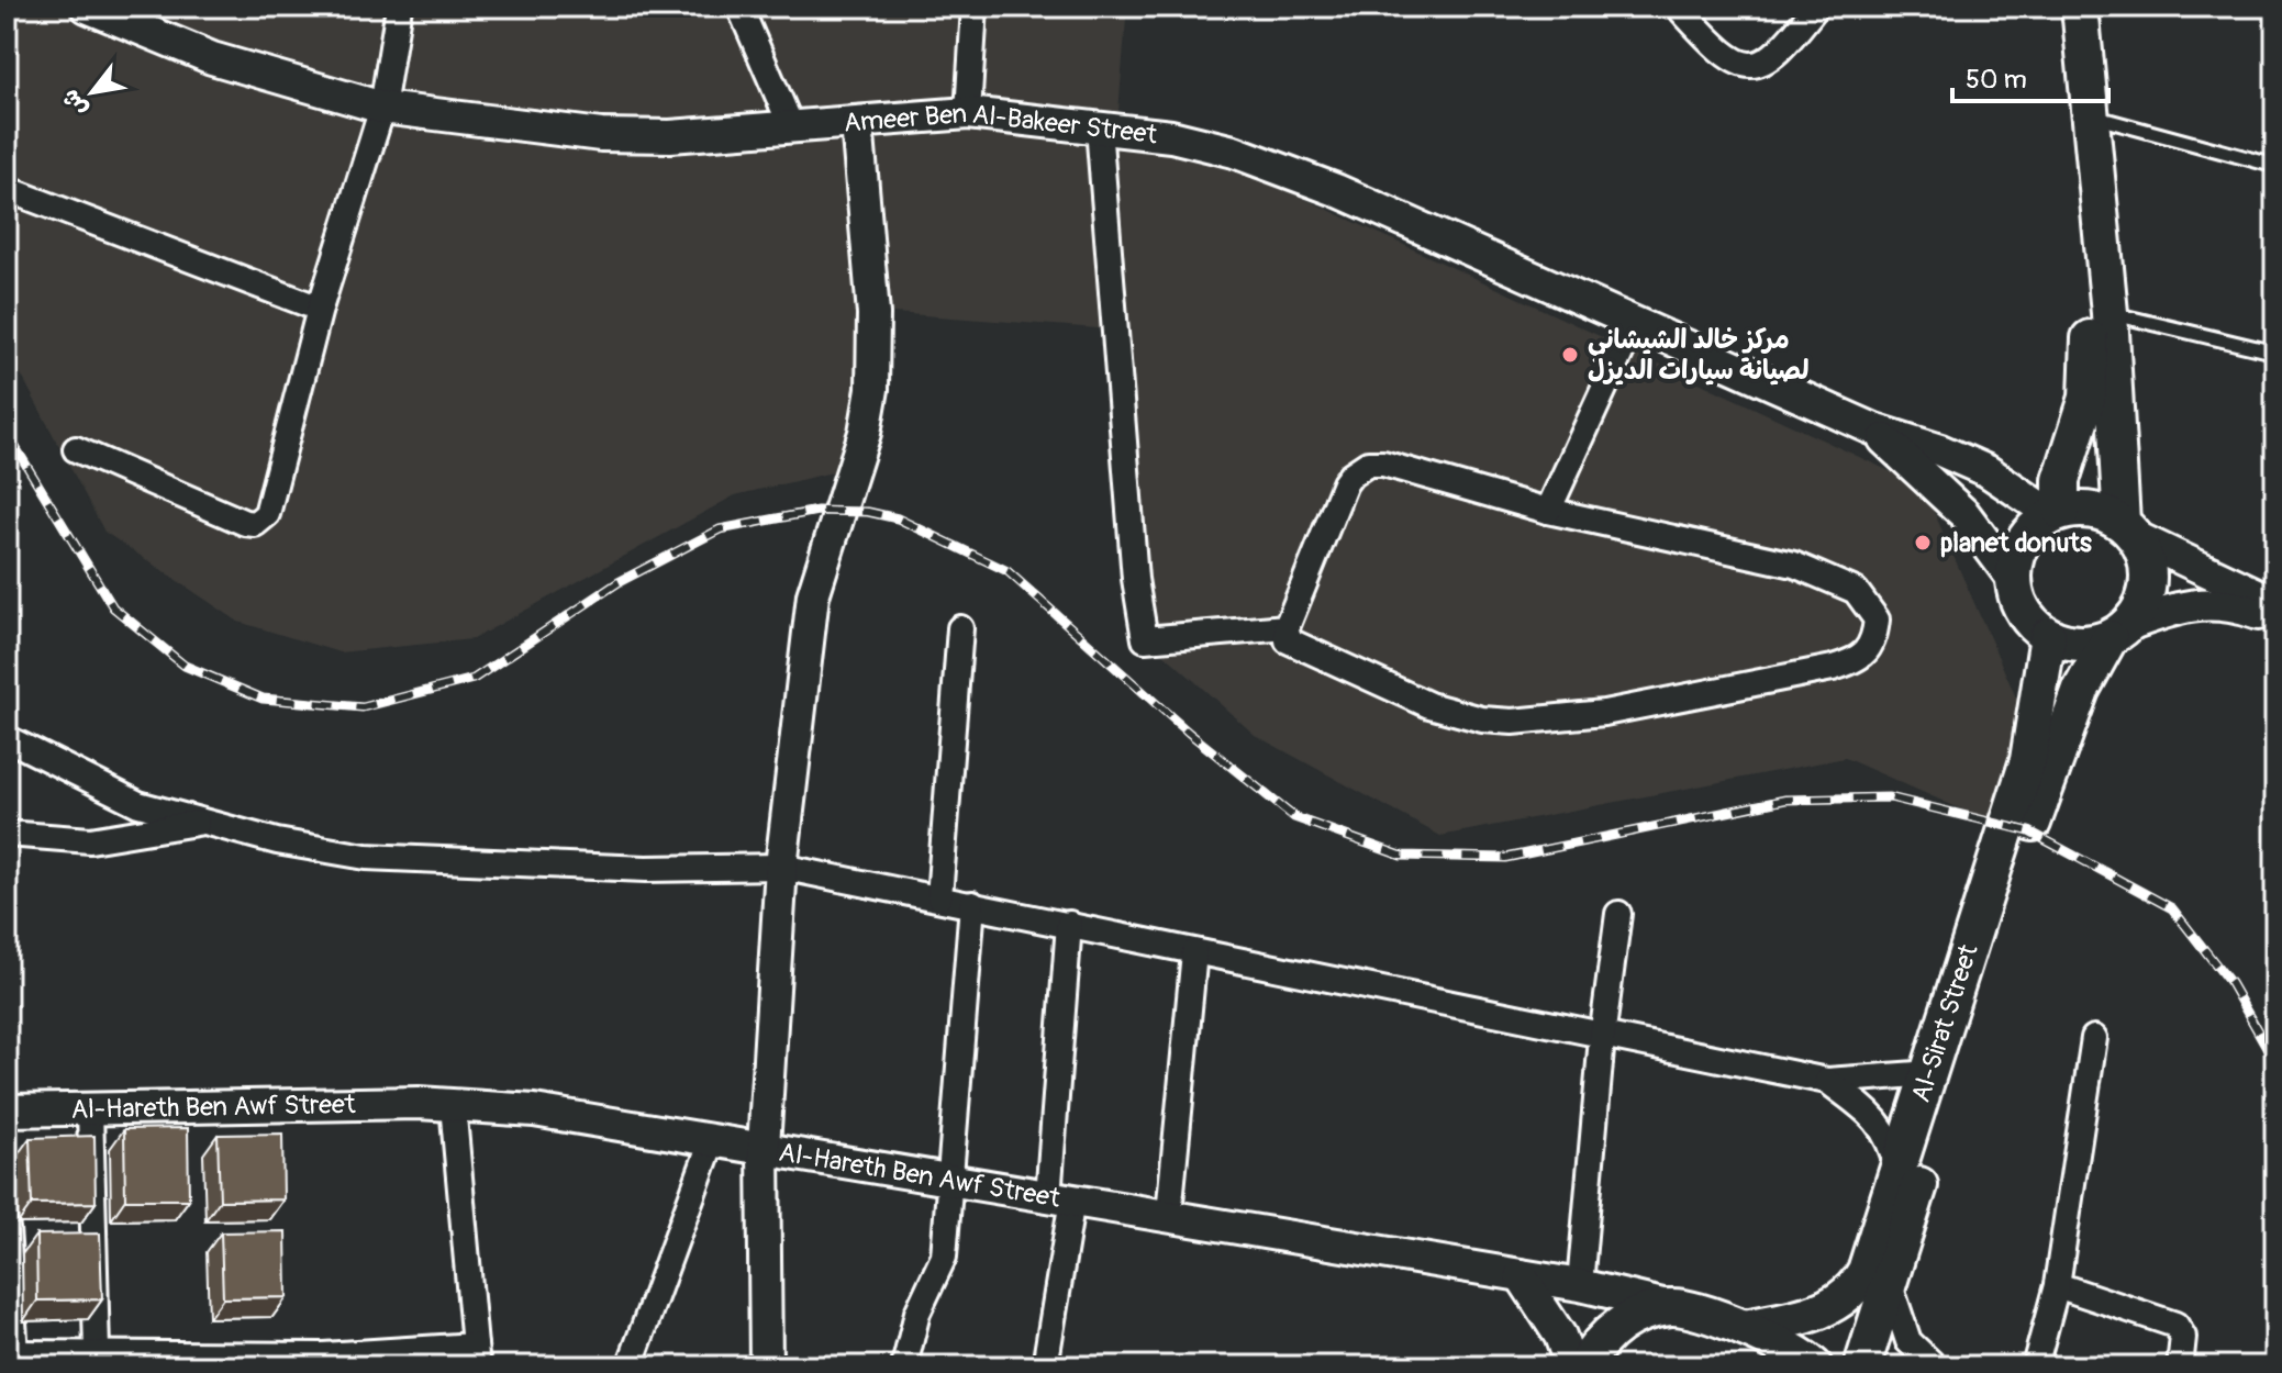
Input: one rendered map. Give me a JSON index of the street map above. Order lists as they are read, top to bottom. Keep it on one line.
{"streets":{"main road":["Al-Sirat Street","Al-Hareth Ben Awf Street"],"street":["Ameer Ben Al-Bakeer Street"]},"crossings":[["Ameer Ben Al-Bakeer Street","Al-Sirat Street"],["Al-Sirat Street","Al-Hareth Ben Awf Street"]],"places":["مركز خالد الشيشاني لصيانة سيارات الديزل","planet donuts"],"scale_bar":"50 m","north":"bottom left"}
